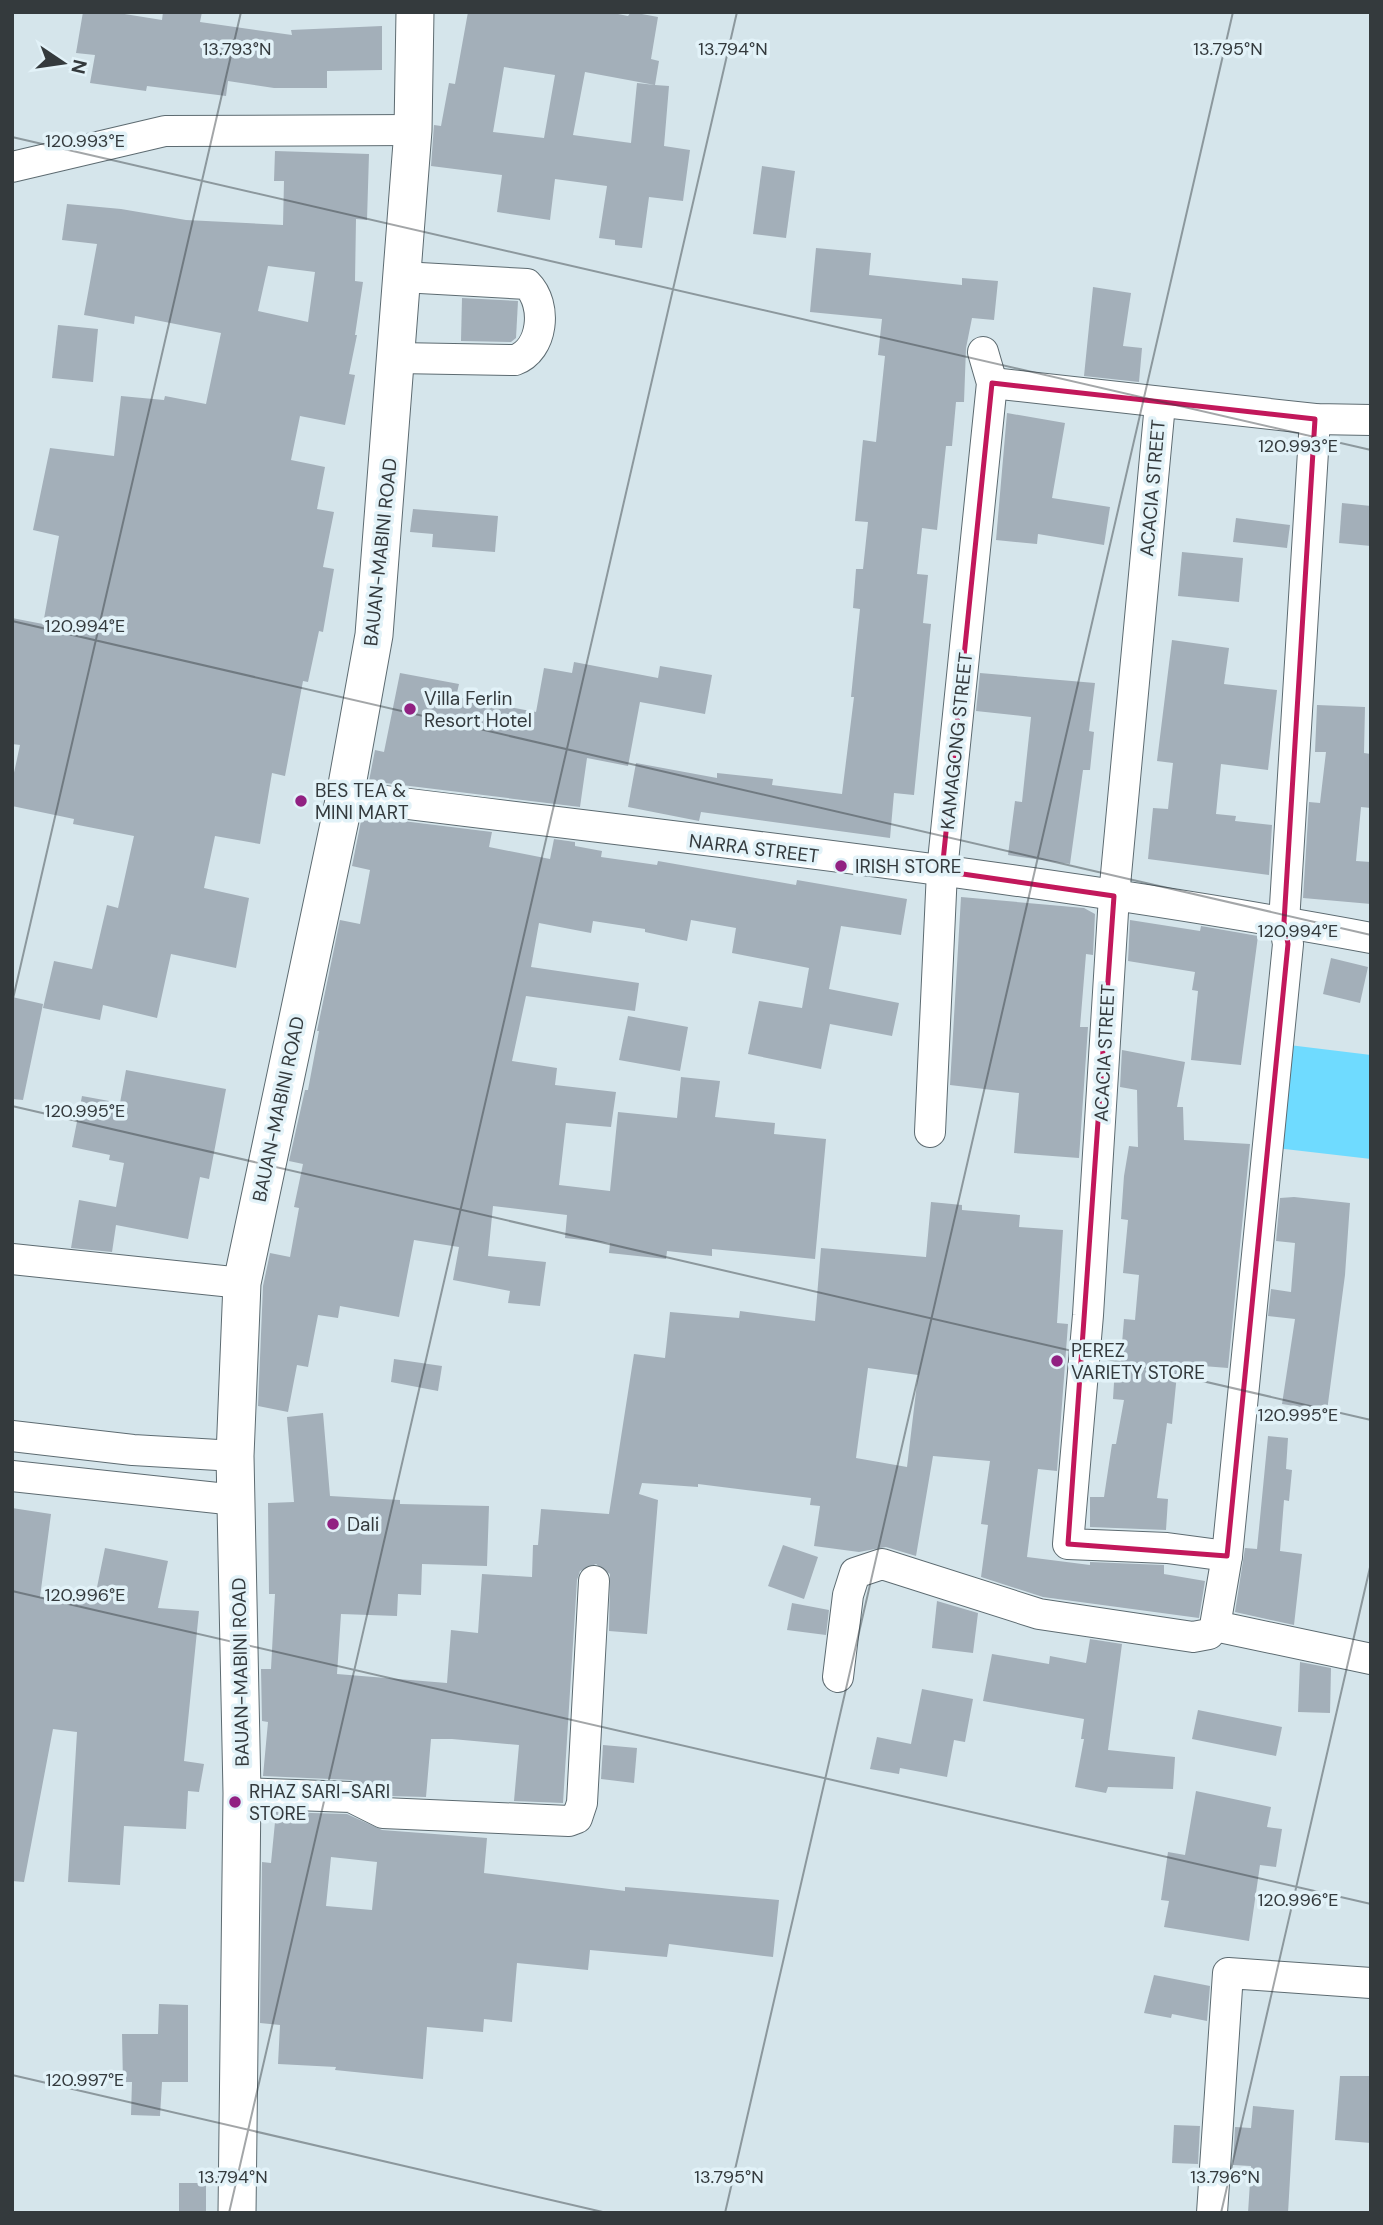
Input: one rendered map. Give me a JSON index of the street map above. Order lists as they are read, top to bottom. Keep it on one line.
{"streets":{"main road":["BAUAN-MABINI ROAD"],"street":["ACACIA STREET","KAMAGONG STREET","NARRA STREET"]},"crossings":[["ACACIA STREET","NARRA STREET"],["BAUAN-MABINI ROAD","NARRA STREET"],["KAMAGONG STREET","NARRA STREET"]],"places":["Villa Ferlin Resort Hotel","BES TEA & MINI MART","IRISH STORE","PEREZ VARIETY STORE","Dali","RHAZ SARI-SARI STORE"],"north":"right","coordinates":["13.794°N","13.795°N","13.793°N","120.993°E","120.994°E","120.995°E","120.996°E","120.997°E","13.796°N"]}
